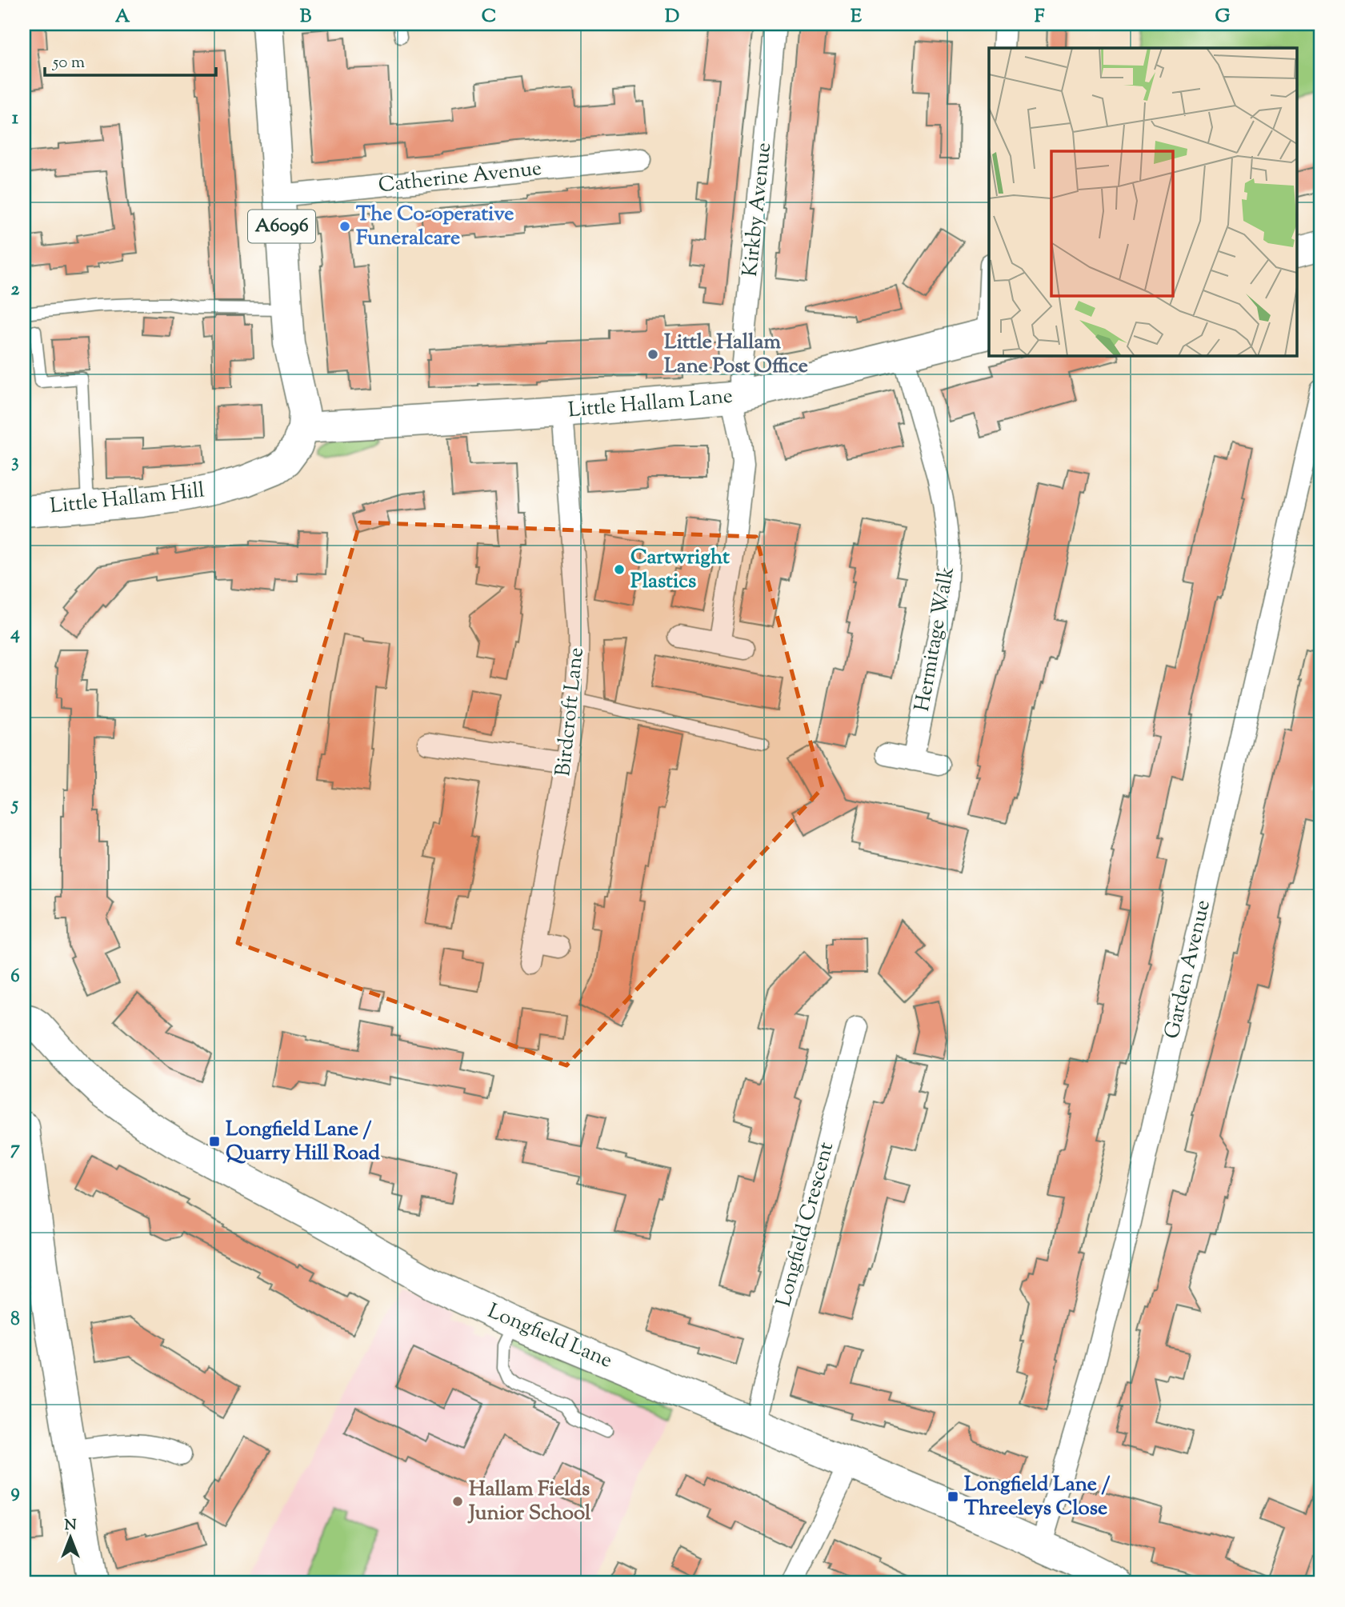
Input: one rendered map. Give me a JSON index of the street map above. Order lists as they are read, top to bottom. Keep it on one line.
{"streets":{"street":["Catherine Avenue","Kirkby Avenue","A6096","Little Hallam Lane","Little Hallam Hill","Hermitage Walk","Birdcroft Lane","Garden Avenue","Longfield Crescent","Longfield Lane"]},"crossings":[["Catherine Avenue","A6096"],["Kirkby Avenue","Little Hallam Lane"],["A6096","Little Hallam Lane"],["A6096","Little Hallam Hill"],["Little Hallam Lane","Little Hallam Hill"],["Little Hallam Lane","Hermitage Walk"],["Little Hallam Lane","Birdcroft Lane"],["Garden Avenue","Longfield Lane"],["Longfield Crescent","Longfield Lane"]],"places":{"other":["The Co-operative Funeralcare","Little Hallam Lane Post Office","Cartwright Plastics","Hallam Fields Junior School"],"transit":["Longfield Lane / Quarry Hill Road","Longfield Lane / Threeleys Close"]},"scale_bar":"50 m","north":"top","grid":{"columns":["A","B","C","D","E","F","G"],"rows":["1","2","3","4","5","6","7","8","9"]}}
